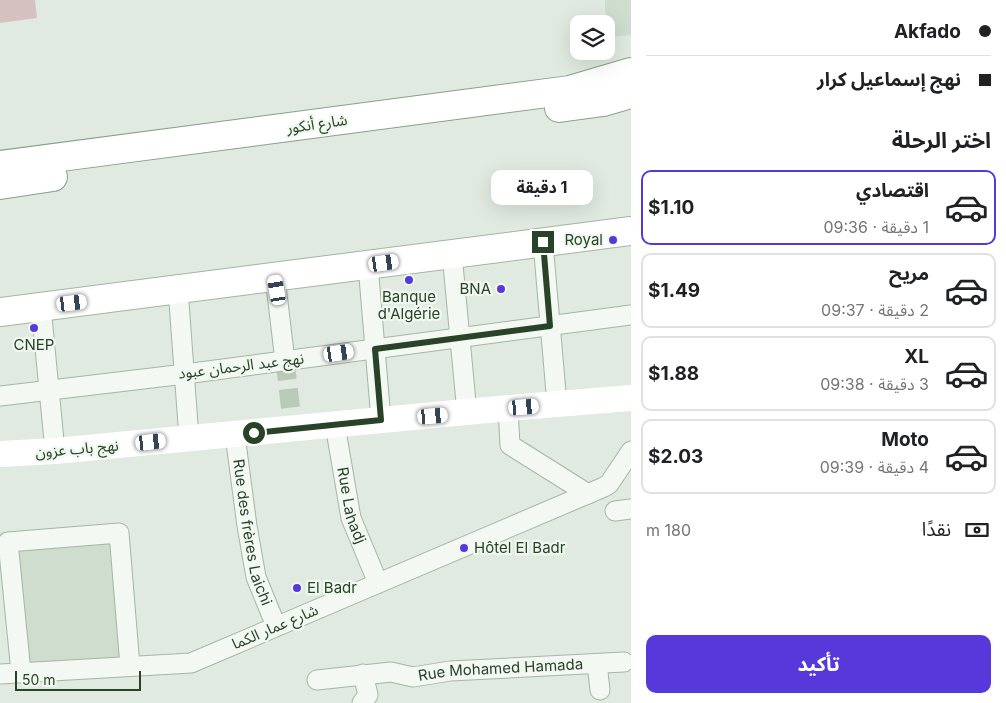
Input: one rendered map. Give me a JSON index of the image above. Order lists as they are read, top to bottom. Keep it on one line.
{"streets":{"main road":["شارع أنكور"],"street":["نهج عبد الرحمان عبود","نهج باب عزون","Rue Lahadj","Rue des frères Laichi","شارع عمار الكما","Rue Mohamed Hamada"]},"crossings":[["نهج باب عزون","Rue Lahadj"],["نهج باب عزون","Rue des frères Laichi"],["Rue Lahadj","شارع عمار الكما"],["Rue des frères Laichi","شارع عمار الكما"]],"places":["Royal","Banque d'Algérie","BNA","CNEP","Hôtel El Badr","El Badr"],"scale_bar":"50 m","page":{"banner":["Akfado","نهج إسماعيل كرار"],"heading":"اختر الرحلة","list":[{"name":"اقتصادي","note":"1 دقيقة · 09:36","value":"$1.10"},{"name":"مريح","note":"2 دقيقة · 09:37","value":"$1.49"},{"name":"XL","note":"3 دقيقة · 09:38","value":"$1.88"},{"name":"Moto","note":"4 دقيقة · 09:39","value":"$2.03"}],"bubble":"1 دقيقة","pay":["نقدًا","180 m"],"buttons":"تأكيد","scale":"50 m"}}
